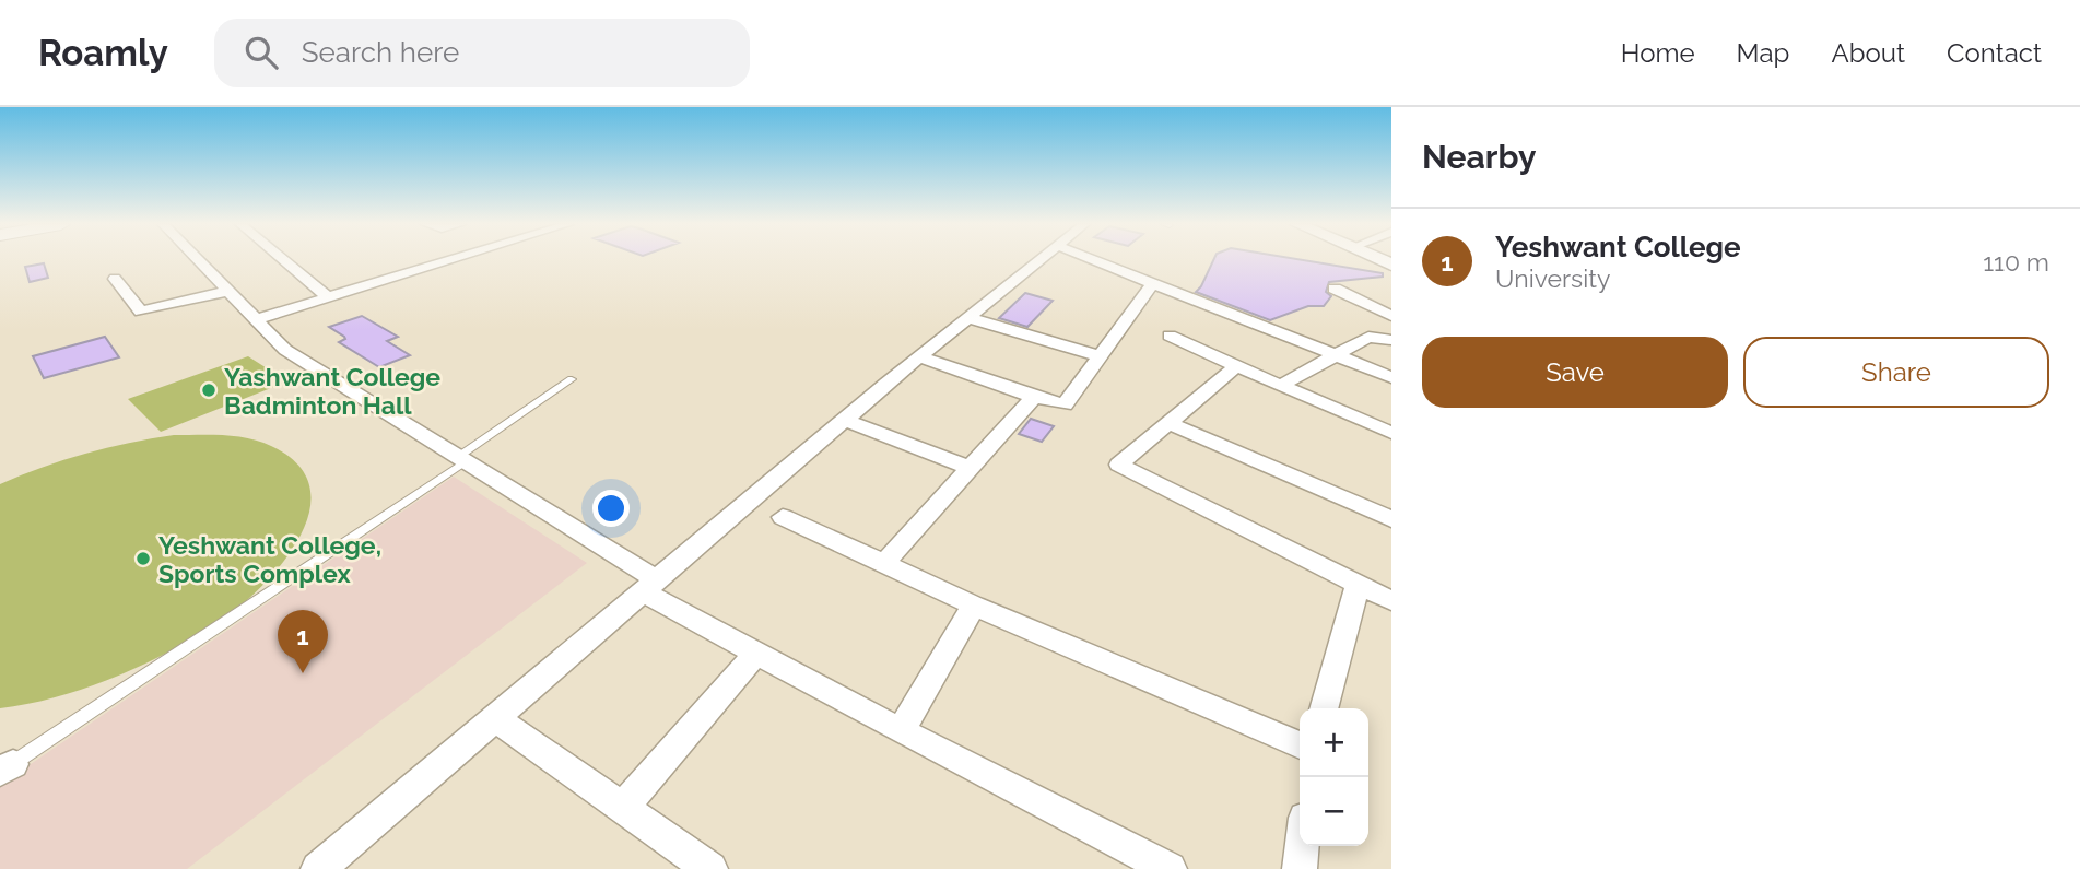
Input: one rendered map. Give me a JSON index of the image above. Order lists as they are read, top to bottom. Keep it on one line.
{"places":["Yashwant College Badminton Hall","Yeshwant College, Sports Complex"],"page":{"header":"Roamly","search":"Search here","nav":["Home","Map","About","Contact"],"heading":"Nearby","list":[{"mark":"1","name":"Yeshwant College","note":"University","value":"110 m"}],"buttons":["Save","Share"],"pins":"1","map_buttons":["+","−"]}}
